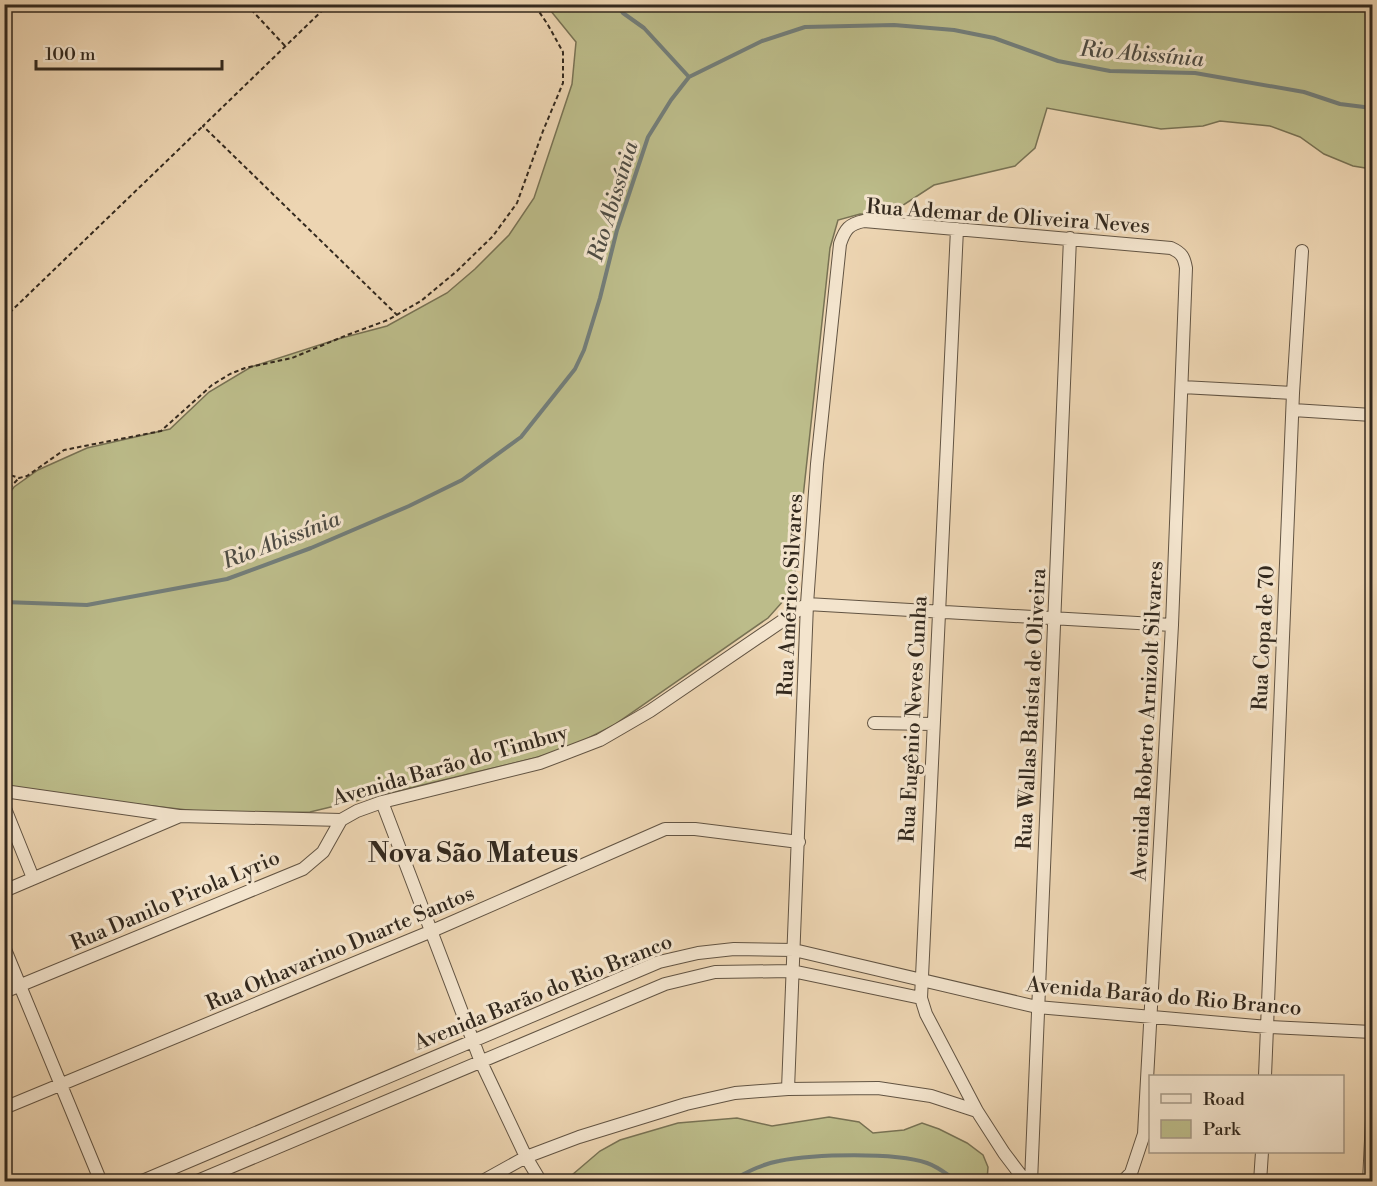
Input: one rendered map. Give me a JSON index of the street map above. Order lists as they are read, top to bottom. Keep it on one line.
{"streets":{"street":["Rua Ademar de Oliveira Neves","Rua Américo Silvares","Rua Copa de 70","Rua Wallas Batista de Oliveira","Rua Eugênio Neves Cunha","Avenida Roberto Arnizolt Silvares","Avenida Barão do Timbuy","Rua Danilo Pirola Lyrio","Rua Othavarino Duarte Santos","Avenida Barão do Rio Branco"]},"crossings":[["Rua Ademar de Oliveira Neves","Rua Américo Silvares"],["Rua Ademar de Oliveira Neves","Rua Wallas Batista de Oliveira"],["Rua Ademar de Oliveira Neves","Rua Eugênio Neves Cunha"],["Rua Ademar de Oliveira Neves","Avenida Roberto Arnizolt Silvares"],["Rua Américo Silvares","Avenida Barão do Timbuy"],["Rua Américo Silvares","Rua Othavarino Duarte Santos"],["Rua Américo Silvares","Avenida Barão do Rio Branco"],["Rua Copa de 70","Avenida Barão do Rio Branco"],["Rua Wallas Batista de Oliveira","Avenida Barão do Rio Branco"],["Rua Eugênio Neves Cunha","Avenida Barão do Rio Branco"],["Avenida Roberto Arnizolt Silvares","Avenida Barão do Rio Branco"],["Avenida Barão do Timbuy","Rua Danilo Pirola Lyrio"]],"districts":["Nova São Mateus"],"water":["Rio Abissínia"],"legend":["Road","Park"],"scale_bar":"100 m"}
